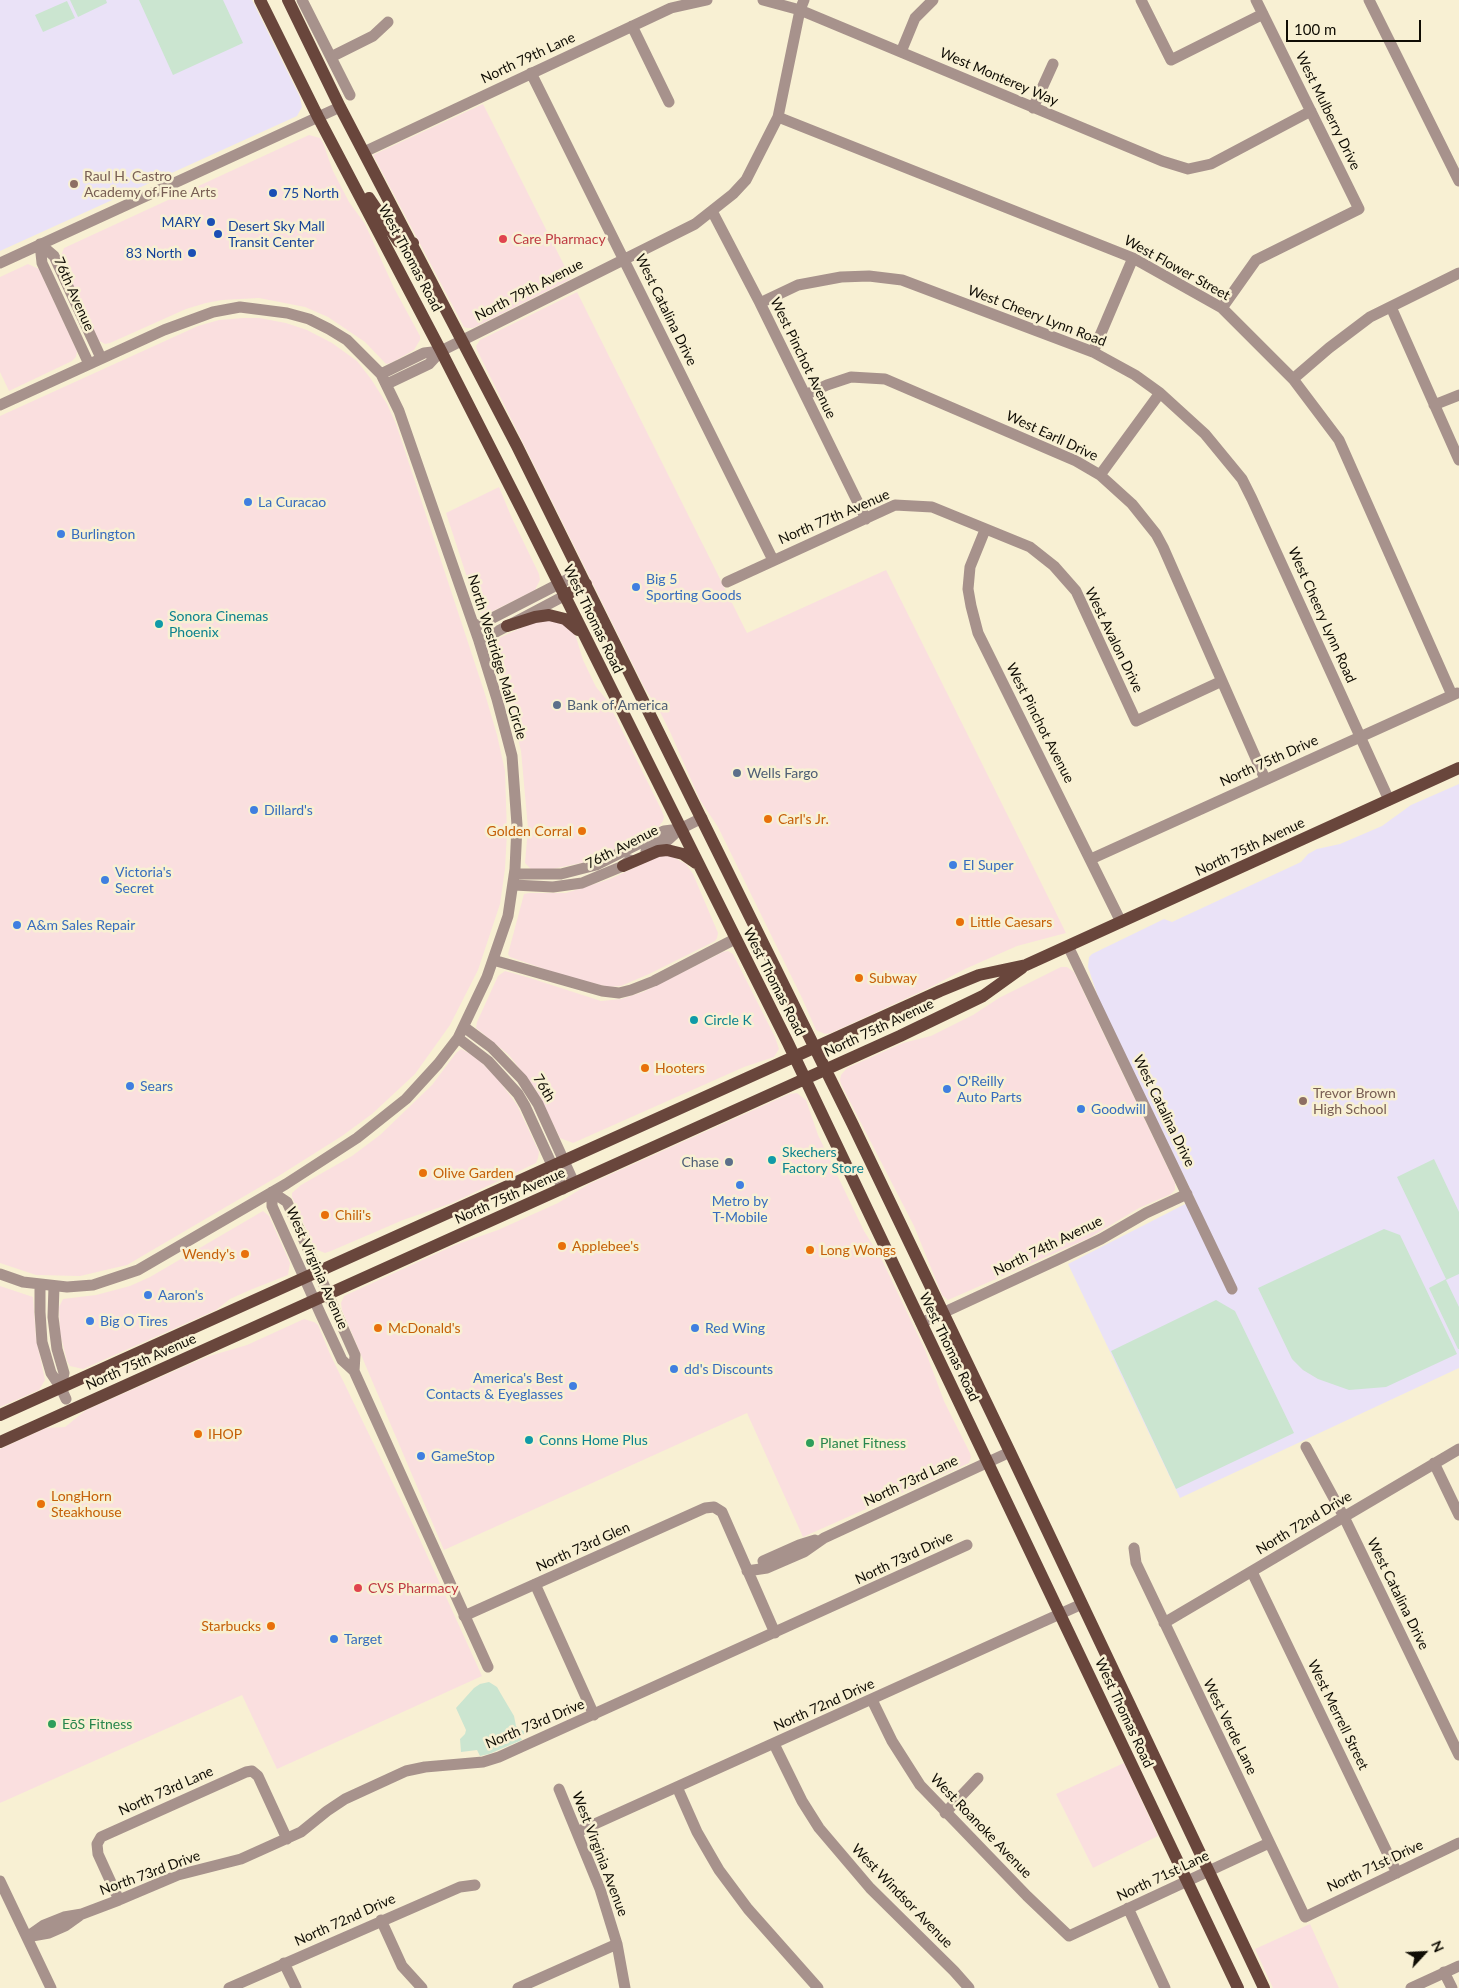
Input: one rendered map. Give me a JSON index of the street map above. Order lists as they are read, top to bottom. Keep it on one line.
{"streets":{"main road":["West Thomas Road","North 75th Avenue"],"street":["North 79th Lane","West Monterey Way","West Mulberry Drive","West Flower Street","North 79th Avenue","76th Avenue","West Catalina Drive","West Cheery Lynn Road","West Pinchot Avenue","West Earll Drive","North 77th Avenue","West Avalon Drive","North Westridge Mall Circle","North 75th Drive","76th","North 74th Avenue","West Virginia Avenue","North 73rd Lane","North 72nd Drive","North 73rd Glen","North 73rd Drive","West Merrell Street","West Verde Lane","West Roanoke Avenue","North 71st Drive","North 71st Lane","West Windsor Avenue"]},"crossings":[["North 79th Lane","West Thomas Road"],["North 79th Lane","West Catalina Drive"],["West Monterey Way","West Mulberry Drive"],["West Monterey Way","North 79th Avenue"],["West Mulberry Drive","West Flower Street"],["West Thomas Road","North 79th Avenue"],["West Thomas Road","76th Avenue"],["West Thomas Road","North 75th Avenue"],["West Thomas Road","North 74th Avenue"],["West Thomas Road","North 73rd Lane"],["West Thomas Road","North 72nd Drive"],["West Thomas Road","North 71st Lane"],["West Flower Street","North 79th Avenue"],["West Flower Street","North 75th Drive"],["North 79th Avenue","West Catalina Drive"],["North 79th Avenue","West Pinchot Avenue"],["76th Avenue","North Westridge Mall Circle"],["West Catalina Drive","North 77th Avenue"],["West Catalina Drive","North 75th Avenue"],["West Catalina Drive","North 74th Avenue"],["West Catalina Drive","North 72nd Drive"],["West Cheery Lynn Road","West Pinchot Avenue"],["West Cheery Lynn Road","North 75th Drive"],["West Cheery Lynn Road","North 75th Avenue"],["West Pinchot Avenue","West Earll Drive"],["West Pinchot Avenue","North 77th Avenue"],["West Pinchot Avenue","West Avalon Drive"],["West Pinchot Avenue","North 75th Drive"],["West Pinchot Avenue","North 75th Avenue"],["West Earll Drive","West Avalon Drive"],["West Earll Drive","North 75th Drive"],["North 77th Avenue","West Avalon Drive"],["North Westridge Mall Circle","76th"],["North Westridge Mall Circle","West Virginia Avenue"],["North 75th Avenue","76th"],["North 75th Avenue","West Virginia Avenue"],["West Virginia Avenue","North 72nd Drive"],["West Virginia Avenue","North 73rd Glen"],["North 73rd Lane","North 73rd Glen"],["North 73rd Lane","North 73rd Drive"],["North 72nd Drive","West Merrell Street"],["North 72nd Drive","West Verde Lane"],["North 72nd Drive","West Roanoke Avenue"],["North 72nd Drive","West Windsor Avenue"],["West Merrell Street","North 71st Drive"],["West Verde Lane","North 71st Drive"],["West Verde Lane","North 71st Lane"],["West Roanoke Avenue","North 71st Lane"]],"places":["Raul H. Castro Academy of Fine Arts","75 North","MARY","Desert Sky Mall Transit Center","Care Pharmacy","83 North","La Curacao","Burlington","Big 5 Sporting Goods","Sonora Cinemas Phoenix","Bank of America","Wells Fargo","Dillard's","Carl's Jr.","Golden Corral","El Super","Victoria's Secret","Little Caesars","A&m Sales Repair","Subway","Circle K","Hooters","Sears","O'Reilly Auto Parts","Trevor Brown High School","Goodwill","Skechers Factory Store","Chase","Olive Garden","Metro by T-Mobile","Chili's","Applebee's","Long Wongs","Wendy's","Aaron's","Big O Tires","McDonald's","Red Wing","dd's Discounts","America's Best Contacts & Eyeglasses","IHOP","Conns Home Plus","Planet Fitness","GameStop","LongHorn Steakhouse","CVS Pharmacy","Starbucks","Target","EōS Fitness"],"scale_bar":"100 m","north":"top right"}
